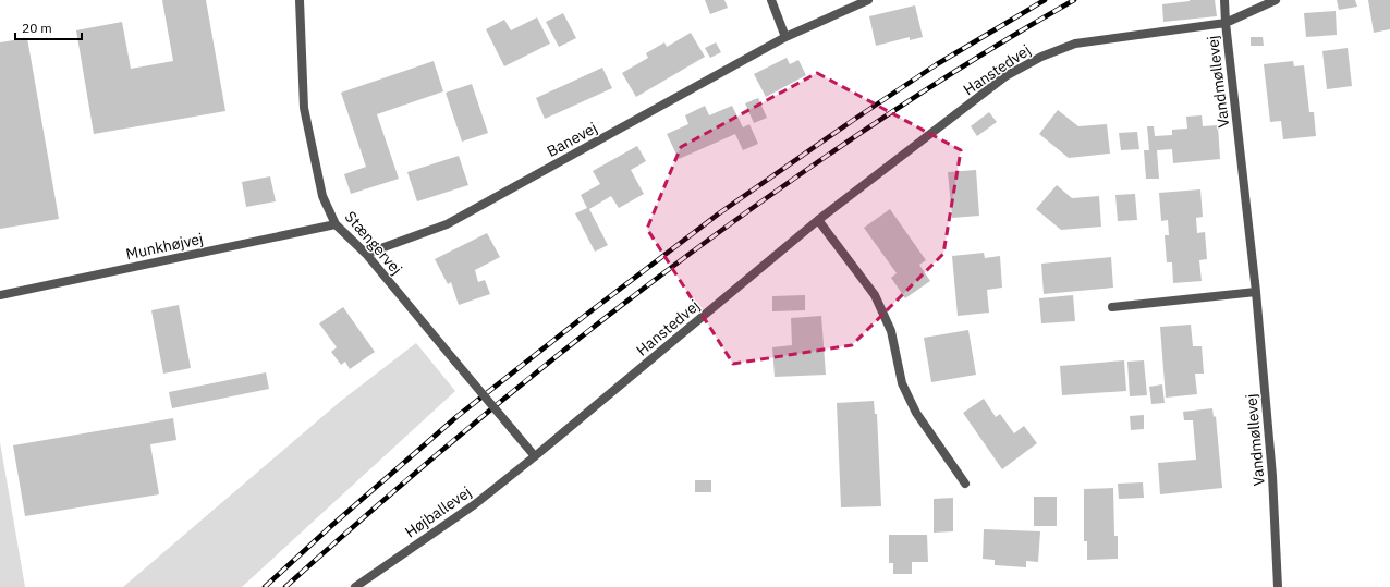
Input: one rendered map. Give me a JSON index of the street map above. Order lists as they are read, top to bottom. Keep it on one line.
{"streets":{"street":["Hanstedvej","Vandmøllevej","Banevej","Stængervej","Munkhøjvej","Højballevej"]},"crossings":[["Hanstedvej","Vandmøllevej"],["Hanstedvej","Stængervej"],["Hanstedvej","Højballevej"],["Banevej","Stængervej"],["Stængervej","Munkhøjvej"],["Stængervej","Højballevej"]],"scale_bar":"20 m"}
